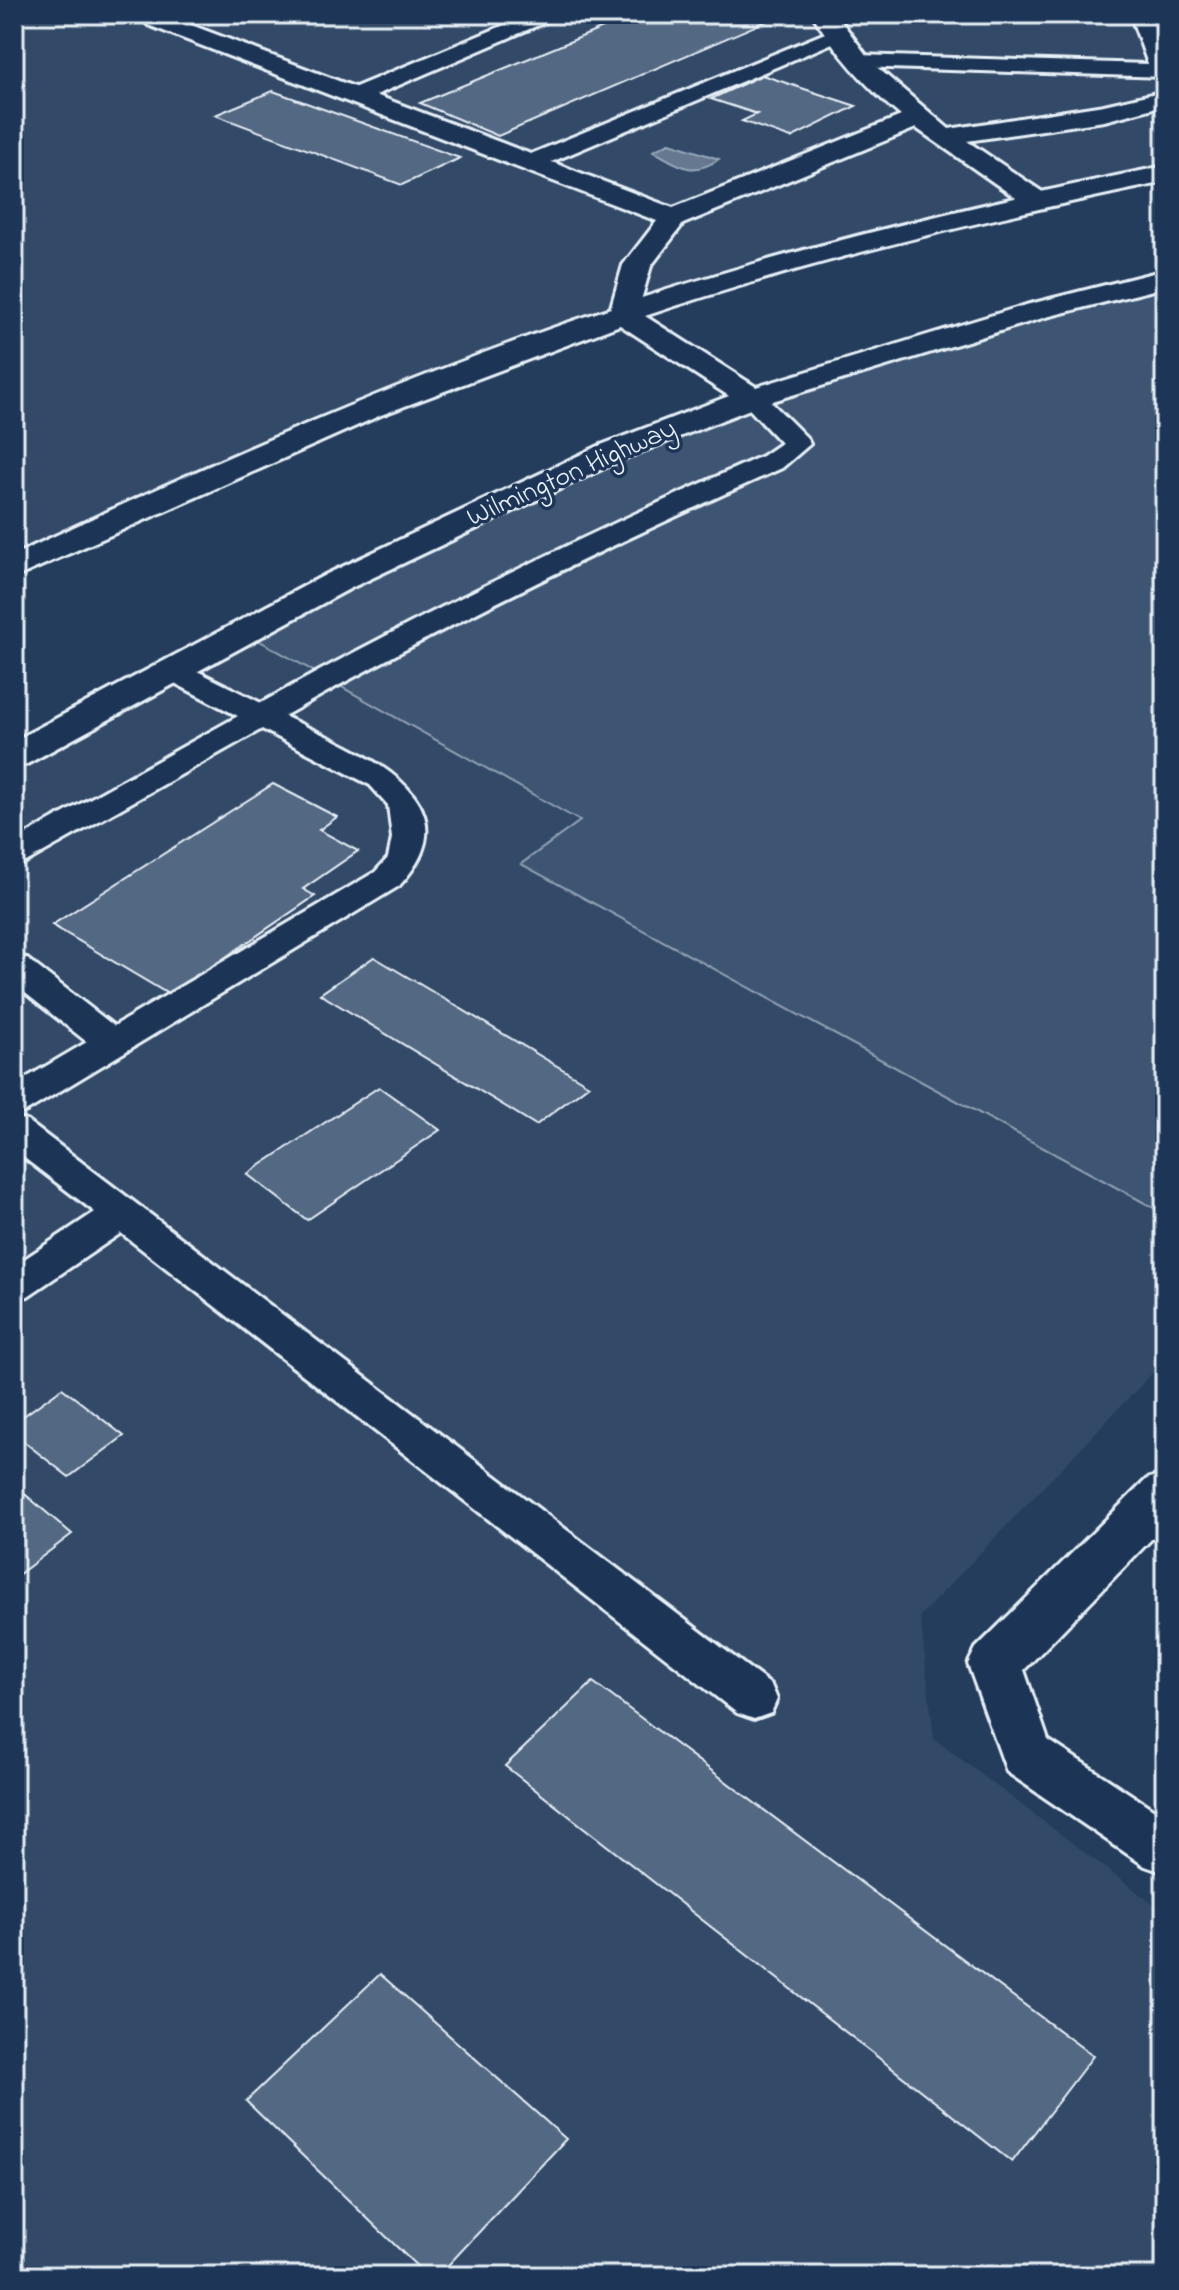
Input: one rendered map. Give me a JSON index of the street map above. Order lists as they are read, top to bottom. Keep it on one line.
{"streets":{"main road":["Wilmington Highway"]}}
